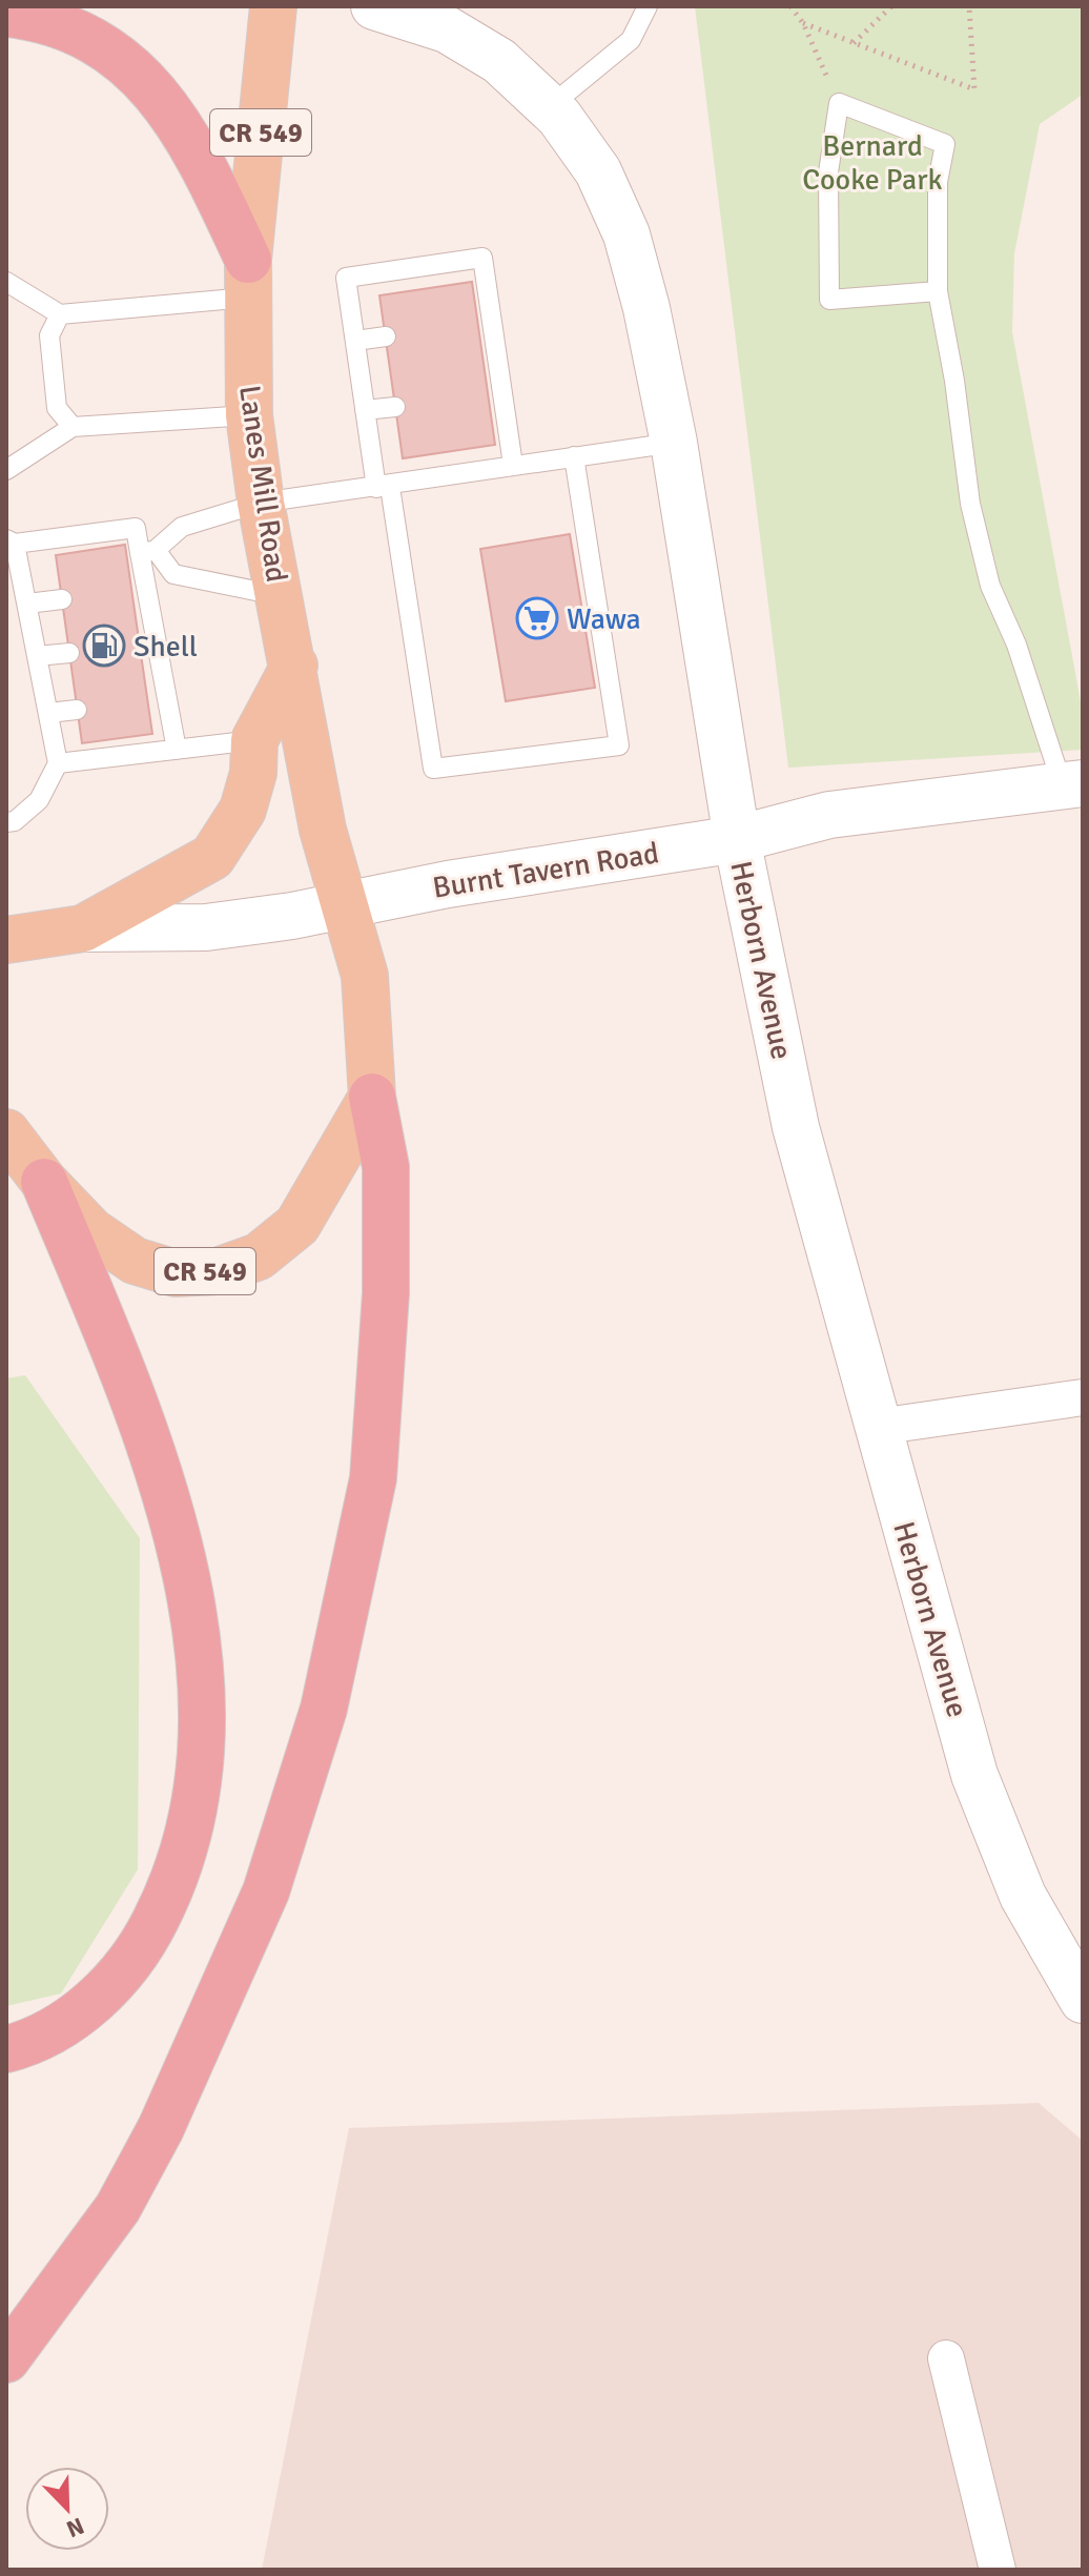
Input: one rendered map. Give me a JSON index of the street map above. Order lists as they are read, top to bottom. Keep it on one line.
{"streets":{"main road":["CR 549","Lanes Mill Road","Burnt Tavern Road"],"street":["Herborn Avenue"]},"crossings":[["CR 549","Lanes Mill Road"],["CR 549","Burnt Tavern Road"],["Lanes Mill Road","Burnt Tavern Road"],["Burnt Tavern Road","Herborn Avenue"]],"parks":["Bernard Cooke Park"],"places":{"supermarket":["Wawa"],"fuel station":["Shell"]},"north":"bottom right"}
